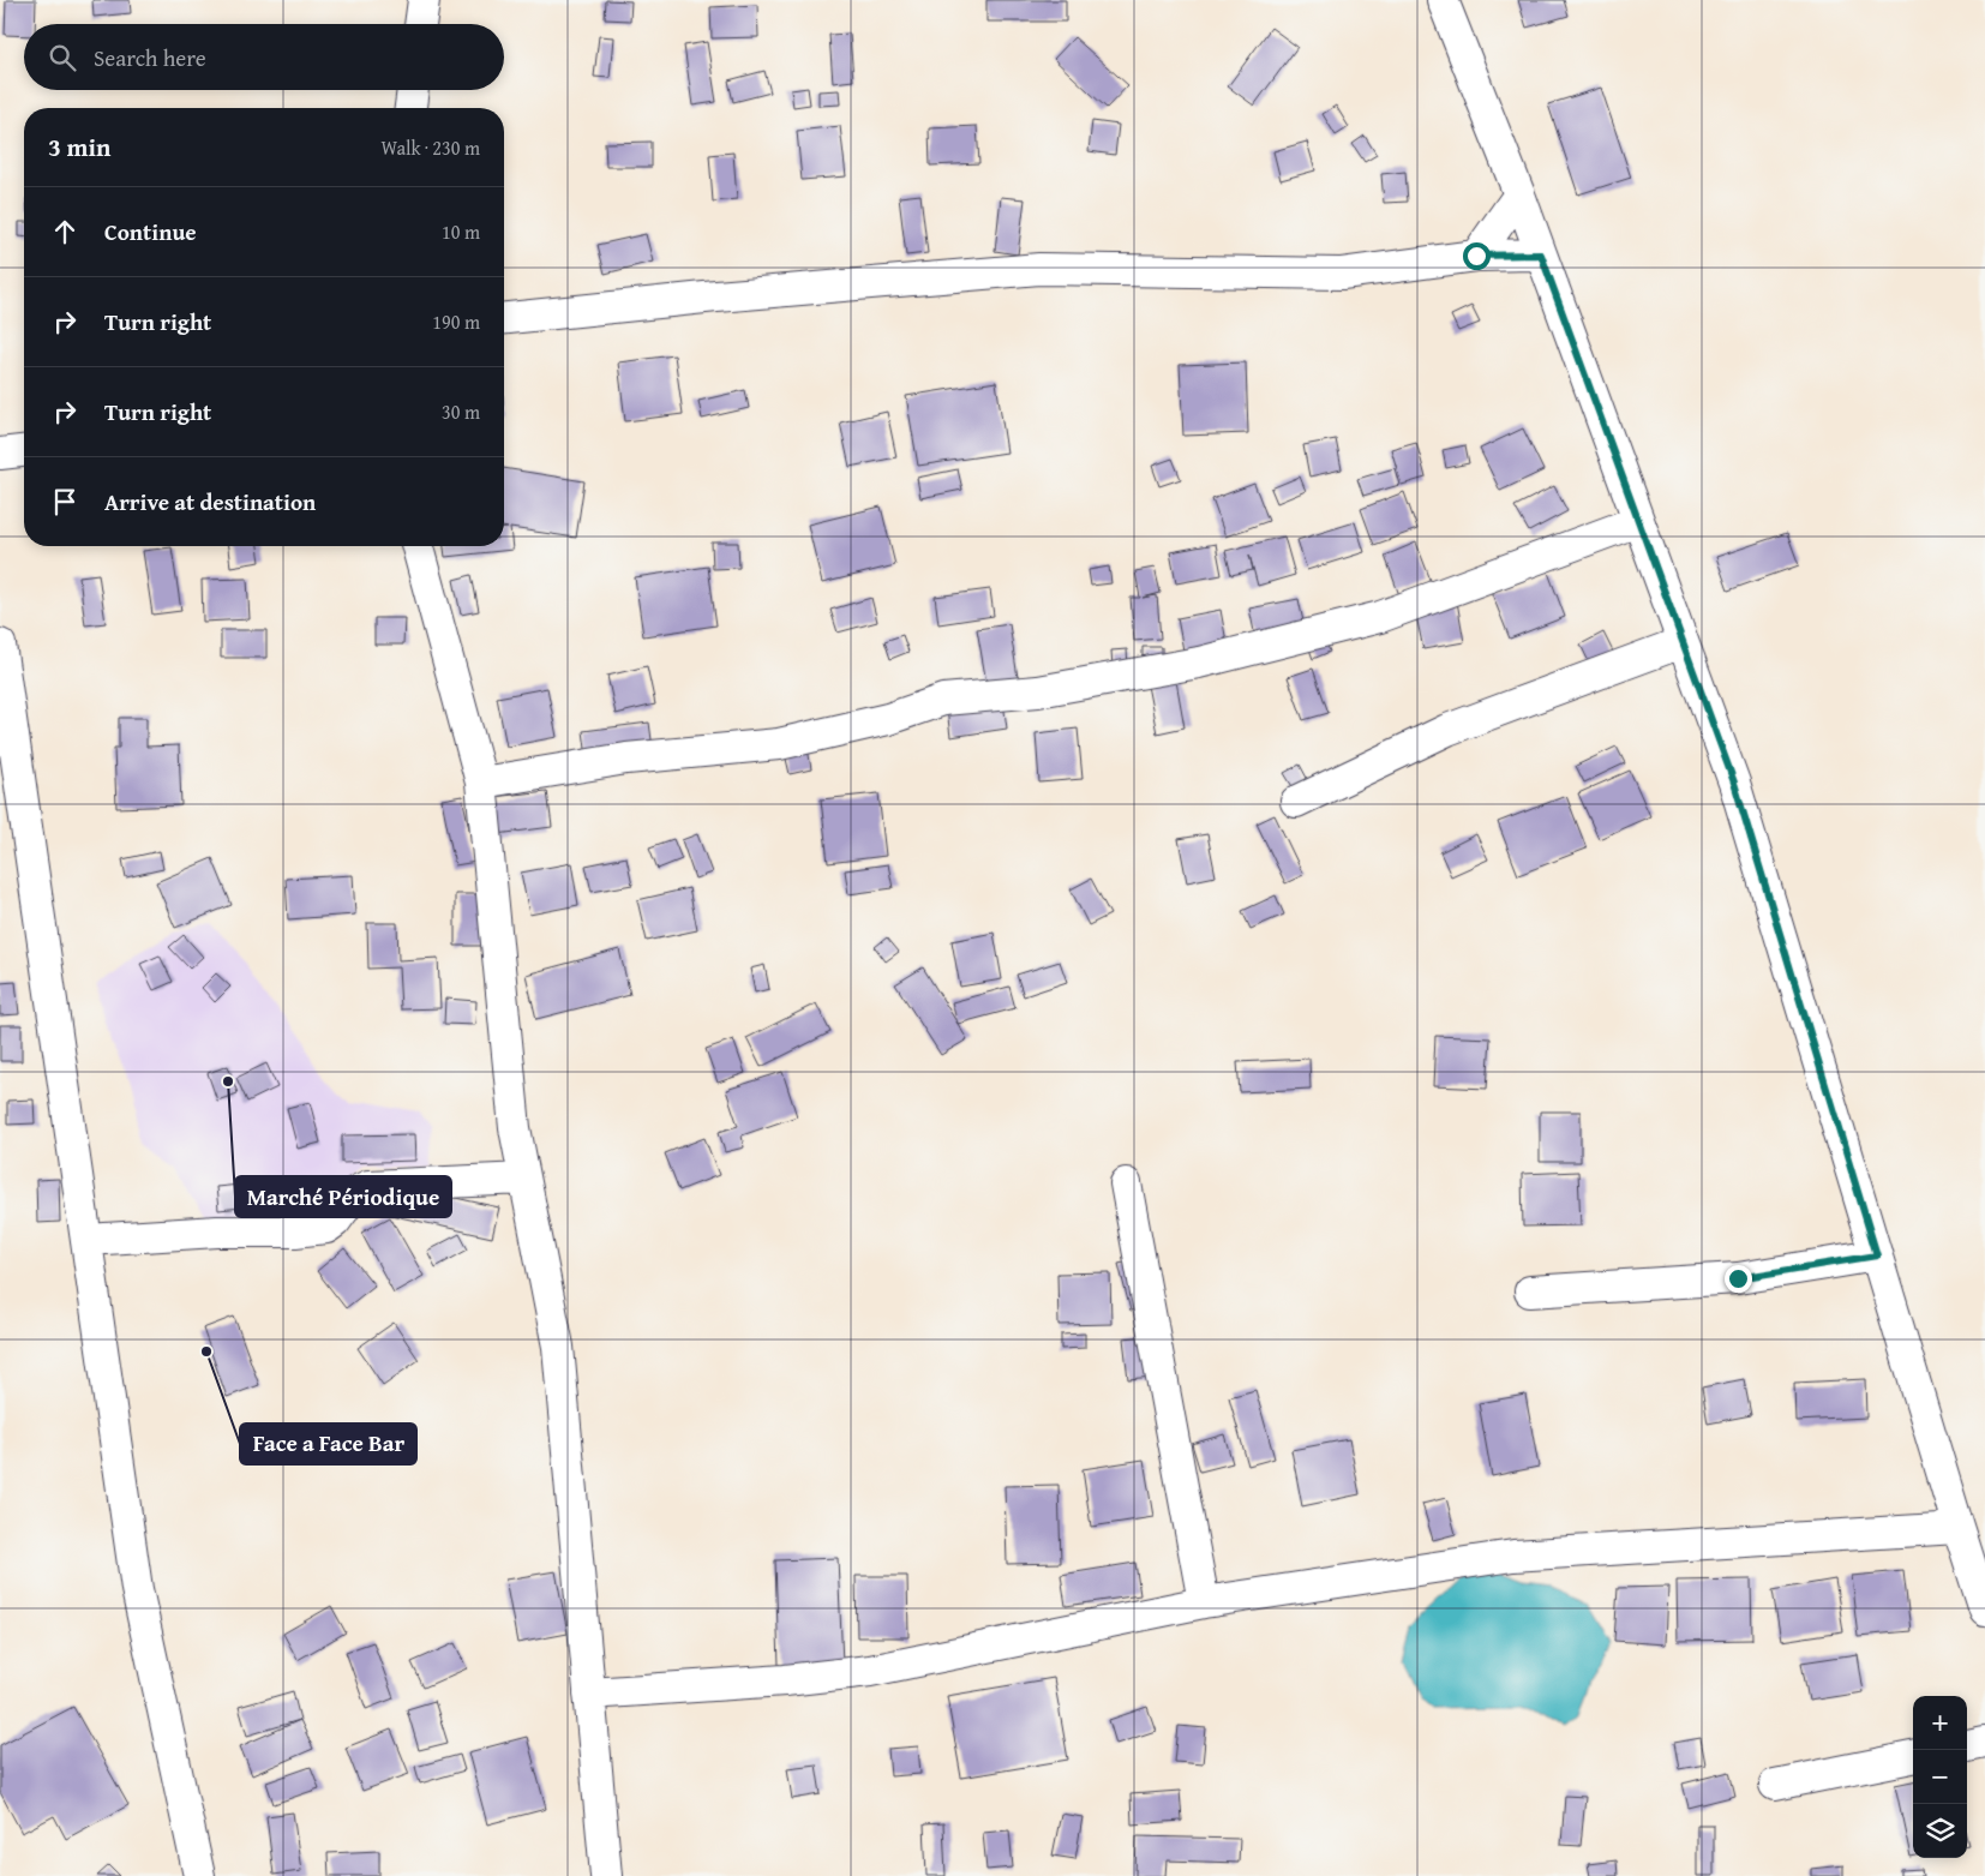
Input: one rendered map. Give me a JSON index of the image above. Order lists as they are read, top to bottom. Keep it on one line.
{"places":["Marché Périodique","Face a Face Bar"],"page":{"search":"Search here","heading":["3 min","Walk · 230 m"],"list":[["Continue","10 m"],["Turn right","190 m"],["Turn right","30 m"],"Arrive at destination"],"map_buttons":["+","−"]}}
